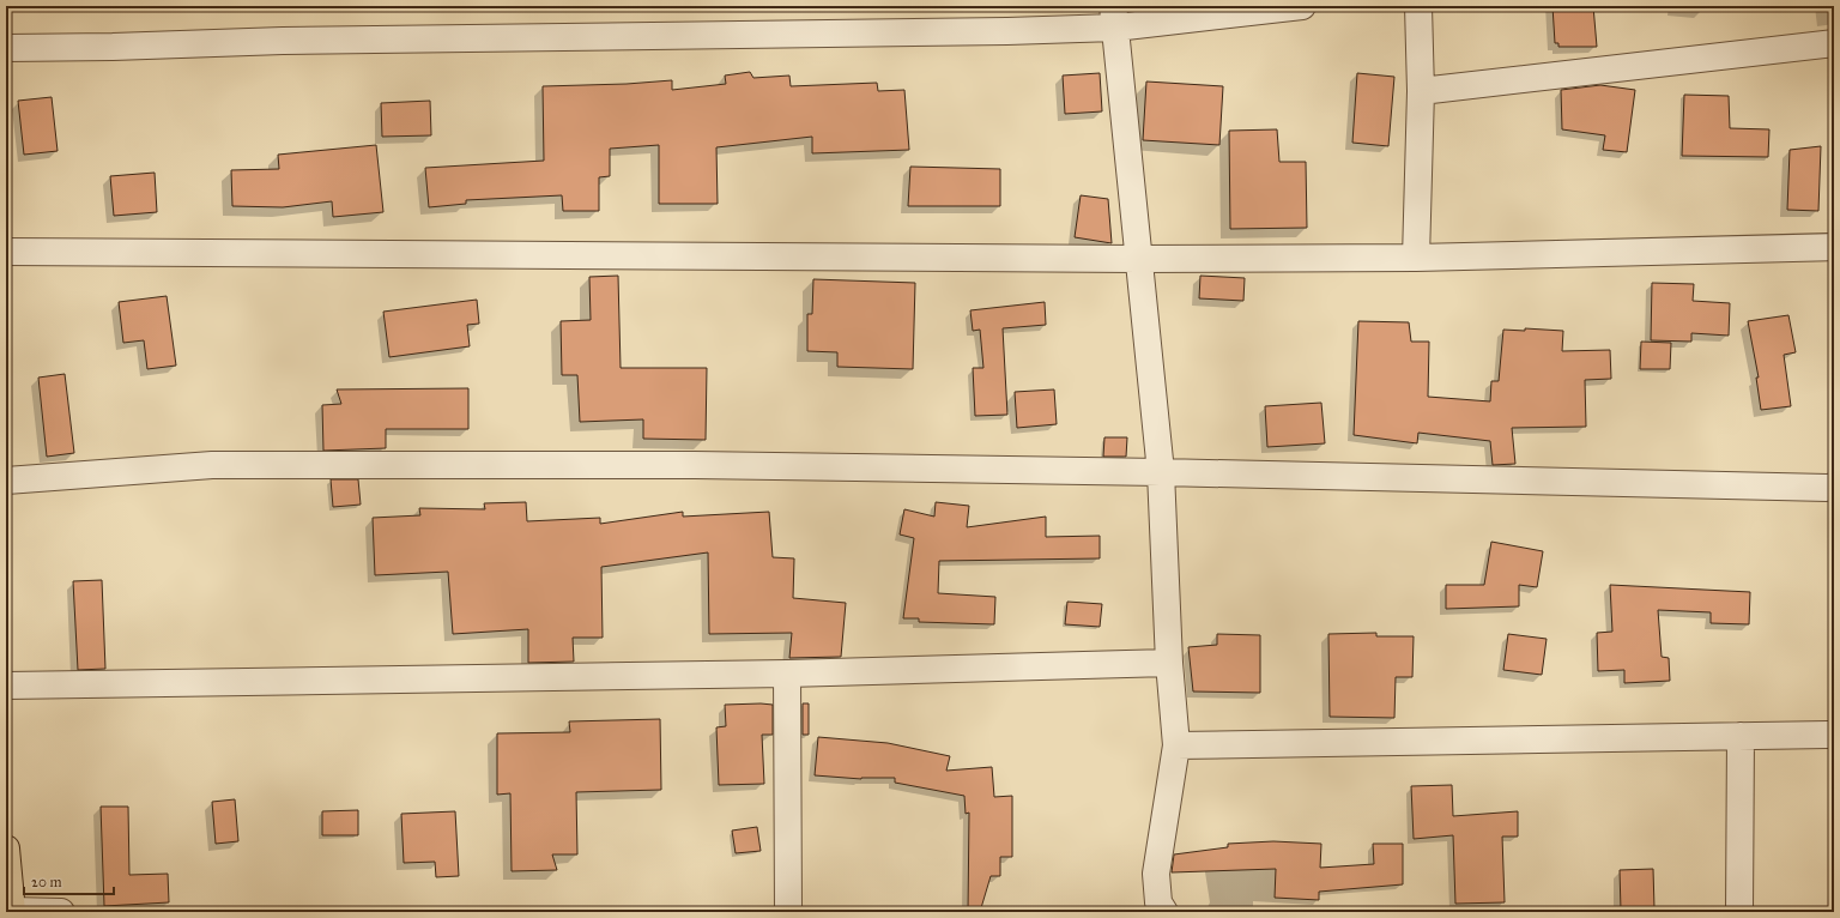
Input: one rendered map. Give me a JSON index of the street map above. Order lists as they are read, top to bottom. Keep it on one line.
{"scale_bar":"20 m"}
